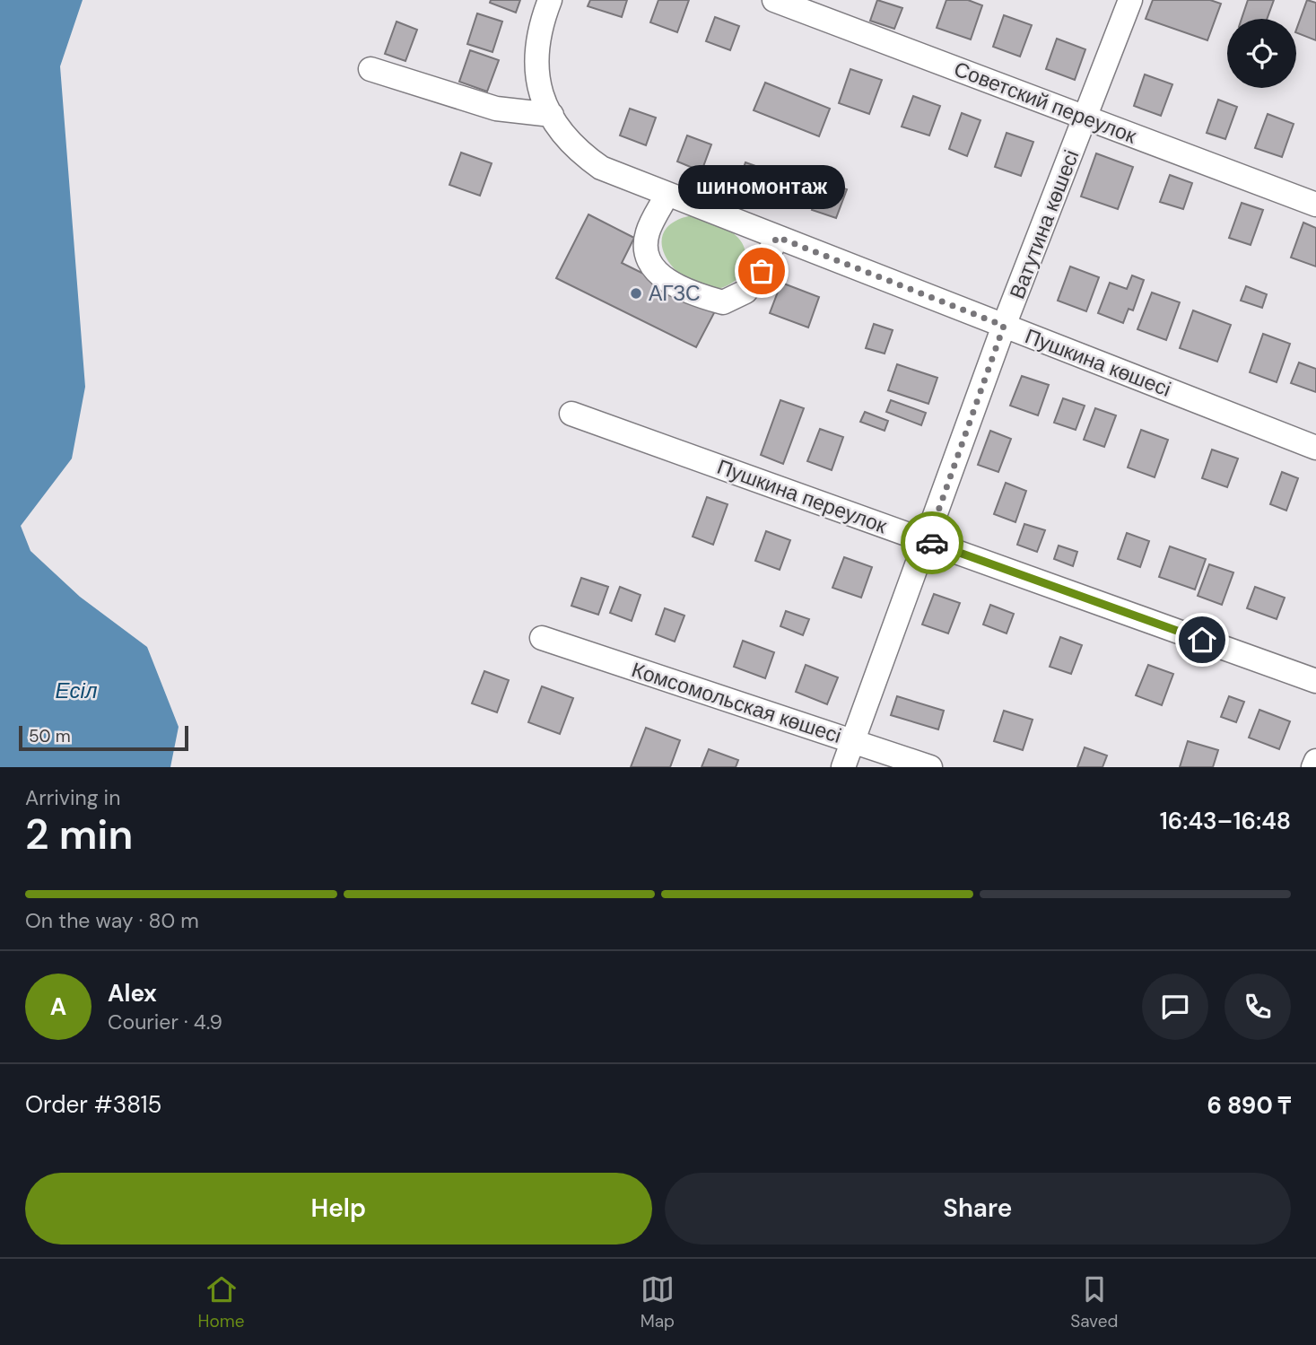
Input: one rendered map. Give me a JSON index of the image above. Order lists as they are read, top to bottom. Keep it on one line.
{"streets":{"street":["Советский переулок","Ватутина көшесі","Пушкина көшесі","Пушкина переулок","Комсомольская көшесі"]},"crossings":[["Советский переулок","Ватутина көшесі"],["Ватутина көшесі","Пушкина көшесі"],["Ватутина көшесі","Пушкина переулок"],["Ватутина көшесі","Комсомольская көшесі"]],"water":["Есіл"],"places":["шиномонтаж","АГЗС"],"scale_bar":"50 m","page":{"bubble":"шиномонтаж","scale":"50 m","heading":["2 min","Arriving in","16:43–16:48"],"panel":["Alex","Courier · 4.9","Order #3815","6 890 ₸"],"bar":"On the way · 80 m","round":"A","buttons":["Help","Share"],"tabs":["Home","Map","Saved"]}}
